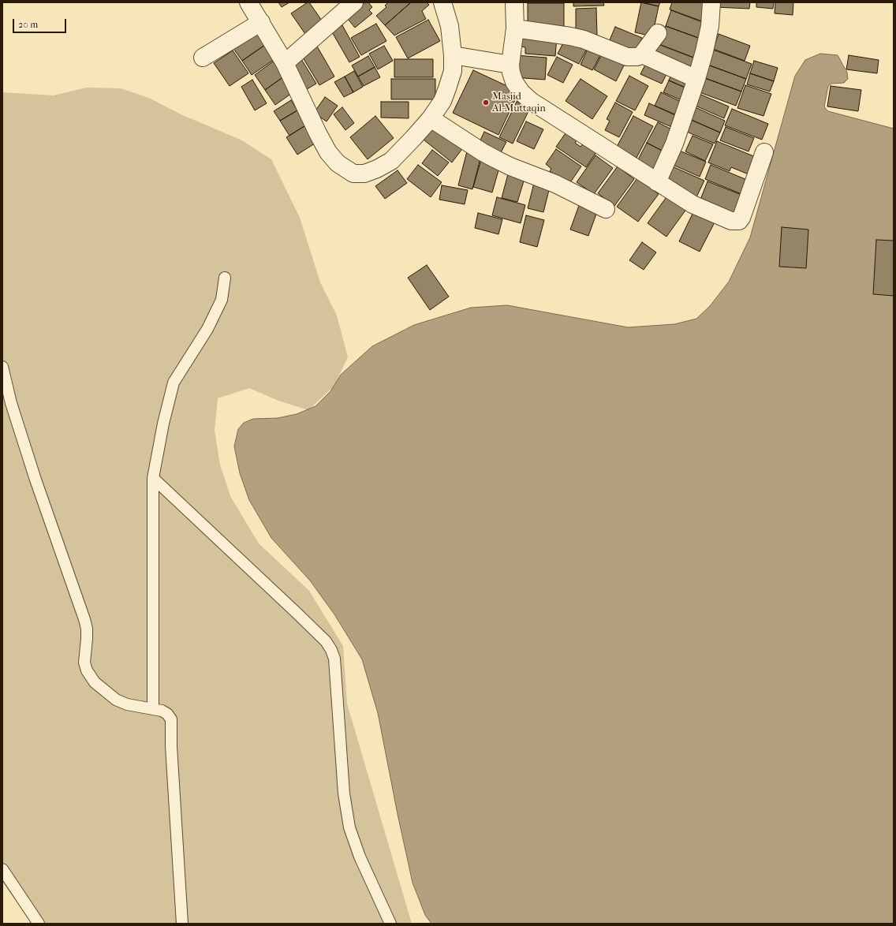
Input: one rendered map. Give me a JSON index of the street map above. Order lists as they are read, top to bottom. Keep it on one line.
{"places":["Masjid Al-Muttaqin"],"scale_bar":"20 m"}
